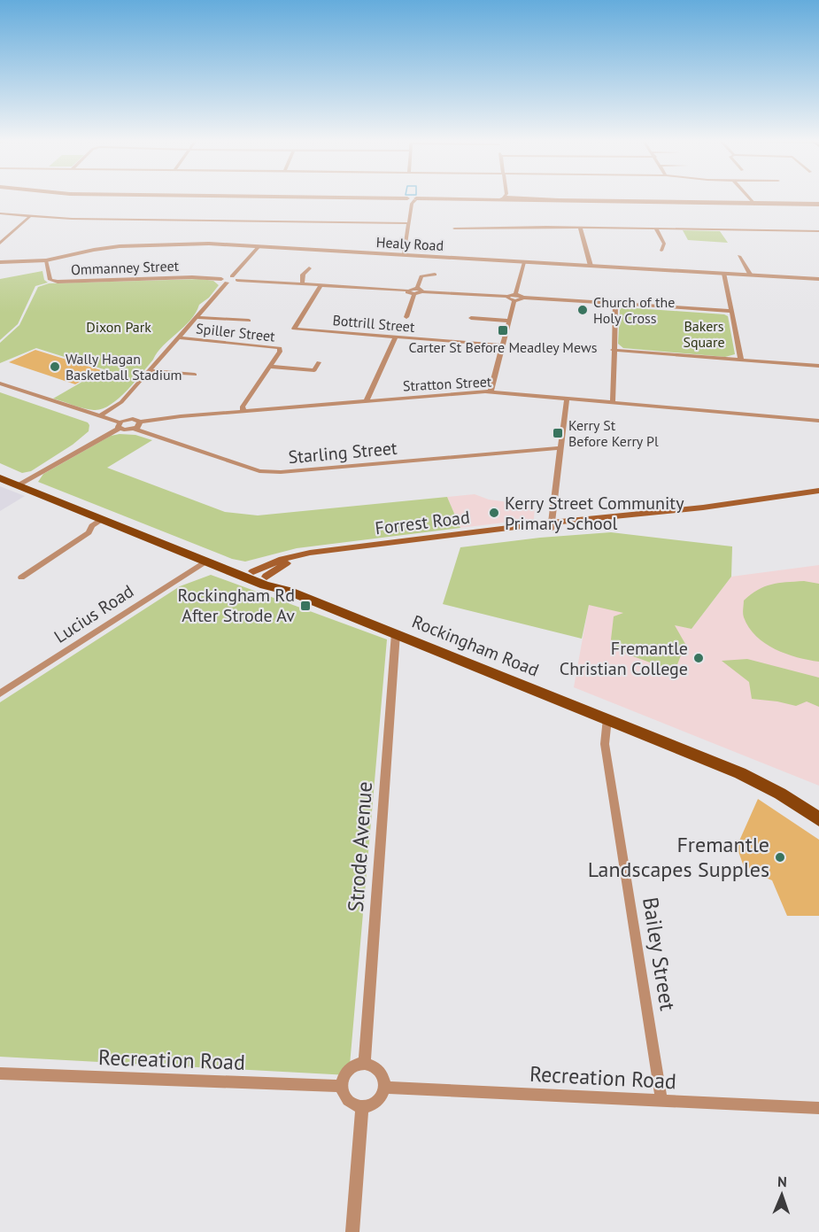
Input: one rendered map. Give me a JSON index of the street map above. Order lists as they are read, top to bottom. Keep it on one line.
{"streets":{"main road":["Forrest Road","Rockingham Road"],"street":["Healy Road","Ommanney Street","Bottrill Street","Spiller Street","Stratton Street","Starling Street","Lucius Road","Strode Avenue","Bailey Street","Recreation Road"]},"crossings":[["Healy Road","Ommanney Street"],["Spiller Street","Stratton Street"],["Stratton Street","Starling Street"],["Forrest Road","Rockingham Road"],["Lucius Road","Rockingham Road"],["Rockingham Road","Strode Avenue"],["Rockingham Road","Bailey Street"],["Strode Avenue","Recreation Road"],["Bailey Street","Recreation Road"]],"parks":["Bakers Square","Dixon Park"],"places":{"other":["Church of the Holy Cross","Wally Hagan Basketball Stadium","Kerry Street Community Primary School","Fremantle Christian College","Fremantle Landscapes Supples"],"transit":["Carter St Before Meadley Mews","Kerry St Before Kerry Pl","Rockingham Rd After Strode Av"]},"north":"top"}
